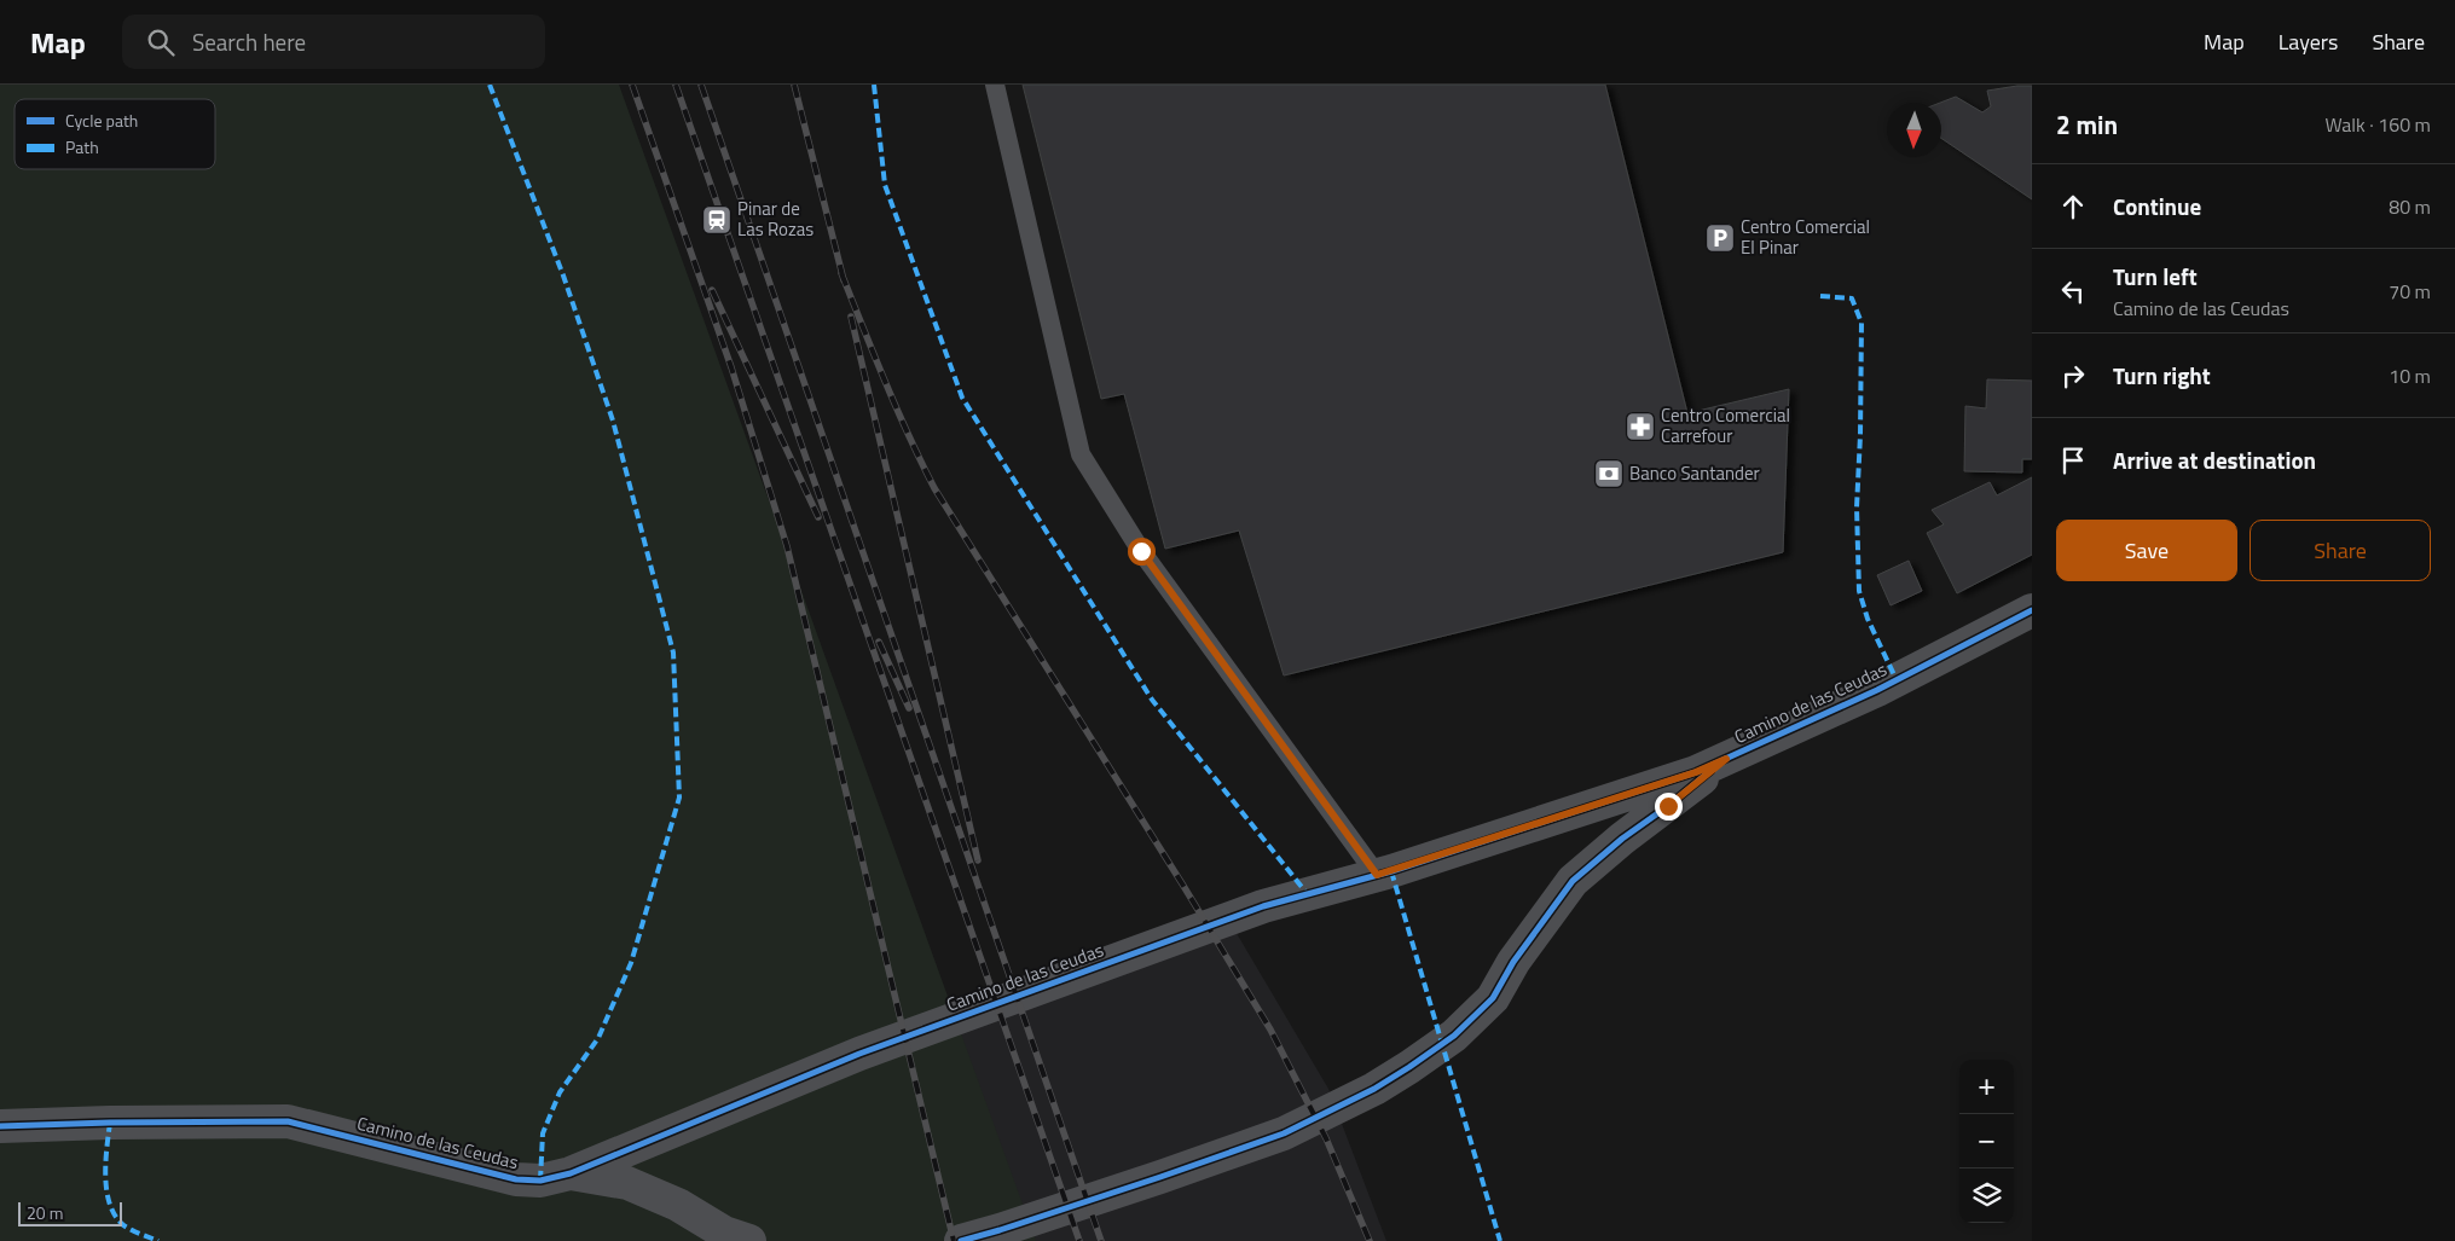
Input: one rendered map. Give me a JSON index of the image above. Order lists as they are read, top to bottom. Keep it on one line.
{"streets":{"street":["Camino de las Ceudas"]},"places":{"station":["Pinar de Las Rozas"],"parking":["Centro Comercial El Pinar"],"pharmacy":["Centro Comercial Carrefour"],"bank":["Banco Santander"]},"legend":["Cycle path","Path"],"scale_bar":"20 m","north":"bottom","page":{"header":"Map","search":"Search here","nav":["Map","Layers","Share"],"heading":["2 min","Walk · 160 m"],"list":[["Continue","80 m"],["Turn left","Camino de las Ceudas","70 m"],["Turn right","10 m"],"Arrive at destination"],"buttons":["Save","Share"],"map_buttons":["+","−"],"scale":"20 m"}}
